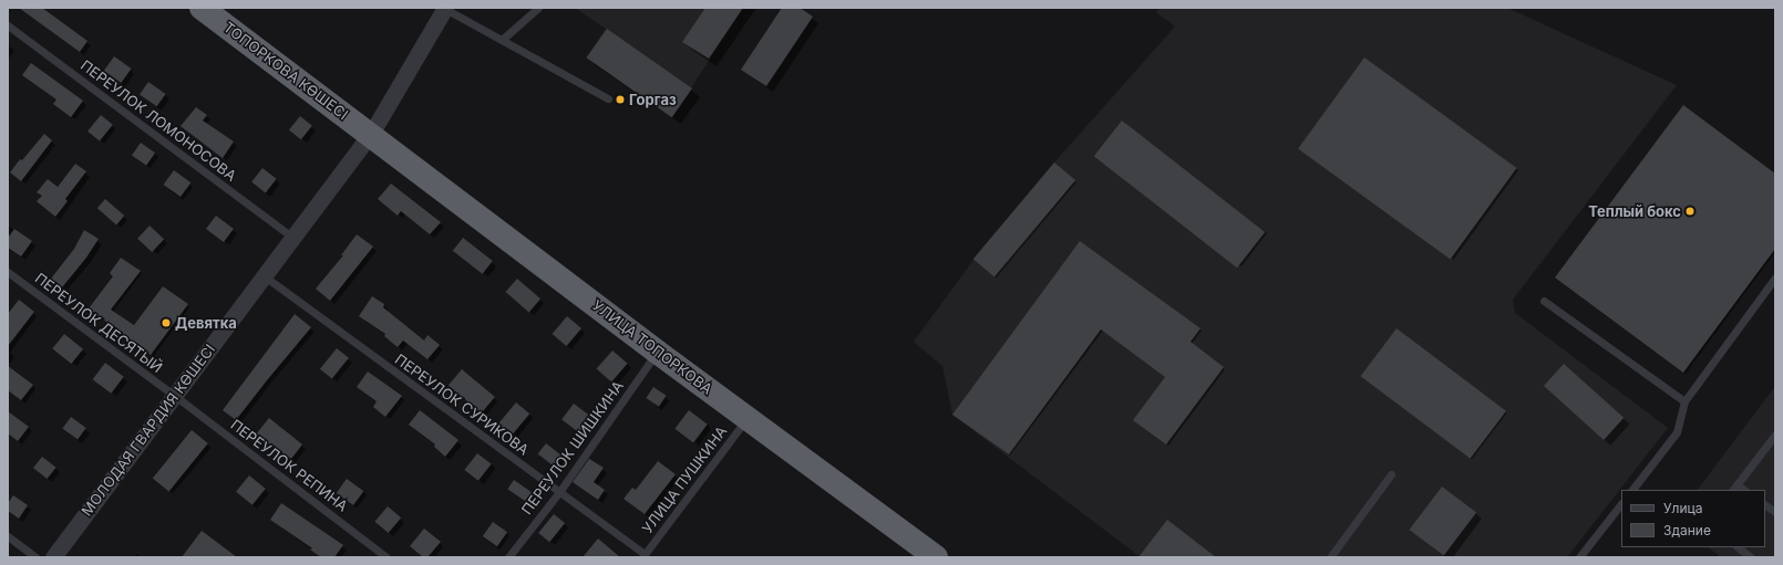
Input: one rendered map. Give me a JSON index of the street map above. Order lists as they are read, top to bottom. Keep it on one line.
{"streets":{"highway":["ТОПОРКОВА КӨШЕСІ","УЛИЦА ТОПОРКОВА"],"street":["МОЛОДАЯ ГВАРДИЯ КӨШЕСІ"],"lane":["ПЕРЕУЛОК ЛОМОНОСОВА","ПЕРЕУЛОК ДЕСЯТЫЙ","ПЕРЕУЛОК СУРИКОВА","ПЕРЕУЛОК ШИШКИНА","ПЕРЕУЛОК РЕПИНА","УЛИЦА ПУШКИНА"]},"crossings":[["ТОПОРКОВА КӨШЕСІ","УЛИЦА ТОПОРКОВА"],["ТОПОРКОВА КӨШЕСІ","МОЛОДАЯ ГВАРДИЯ КӨШЕСІ"],["ПЕРЕУЛОК ЛОМОНОСОВА","МОЛОДАЯ ГВАРДИЯ КӨШЕСІ"],["ПЕРЕУЛОК ДЕСЯТЫЙ","МОЛОДАЯ ГВАРДИЯ КӨШЕСІ"],["ПЕРЕУЛОК ДЕСЯТЫЙ","ПЕРЕУЛОК РЕПИНА"],["УЛИЦА ТОПОРКОВА","МОЛОДАЯ ГВАРДИЯ КӨШЕСІ"],["УЛИЦА ТОПОРКОВА","ПЕРЕУЛОК ШИШКИНА"],["УЛИЦА ТОПОРКОВА","УЛИЦА ПУШКИНА"],["ПЕРЕУЛОК СУРИКОВА","МОЛОДАЯ ГВАРДИЯ КӨШЕСІ"],["ПЕРЕУЛОК СУРИКОВА","ПЕРЕУЛОК ШИШКИНА"],["ПЕРЕУЛОК СУРИКОВА","УЛИЦА ПУШКИНА"],["МОЛОДАЯ ГВАРДИЯ КӨШЕСІ","ПЕРЕУЛОК РЕПИНА"]],"places":["Горгаз","Теплый бокс","Девятка"],"legend":["Улица","Здание"]}
